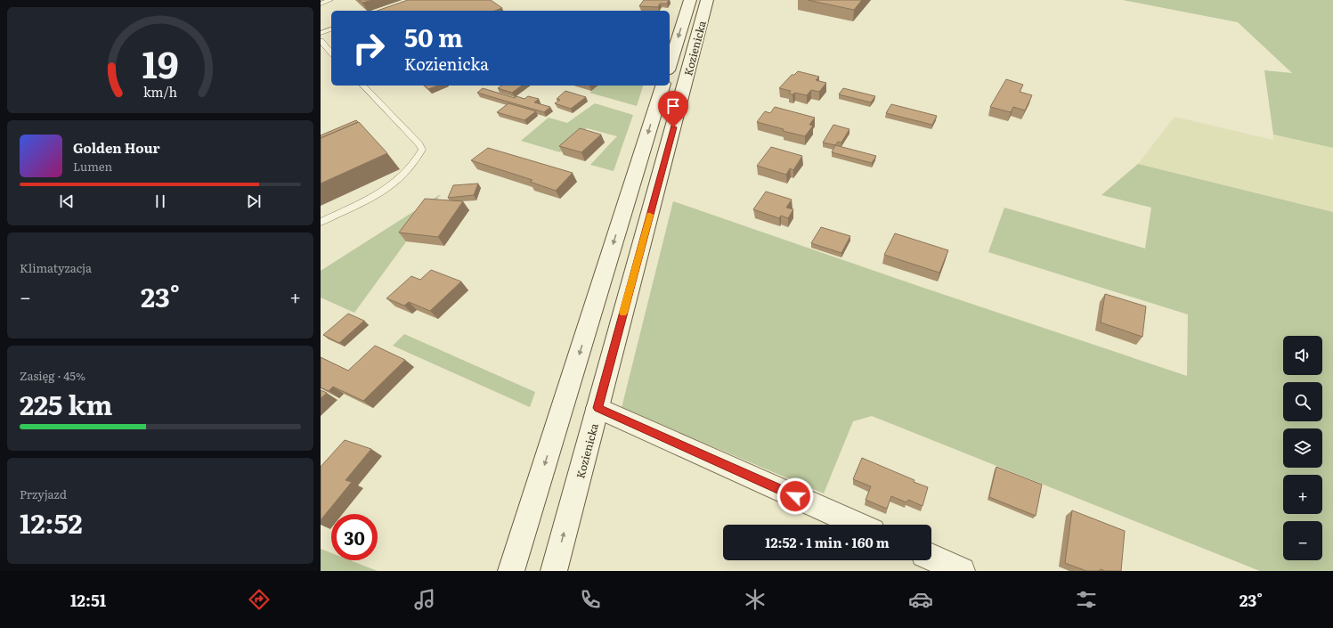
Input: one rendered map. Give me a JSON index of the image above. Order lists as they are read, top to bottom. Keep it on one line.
{"streets":{"main road":["Kozienicka"]},"page":{"turn":["50 m","Kozienicka"],"song":["Golden Hour","Lumen"],"tile":["Klimatyzacja",["Zasięg · 45%","225 km"],["Przyjazd","12:52"]],"heat":["−","23°","+"],"map_buttons":["+","−"],"limit":"30","trip":"12:52 · 1 min · 160 m","tabs":["12:51","23°"],"gauge":["19","km/h"]}}
